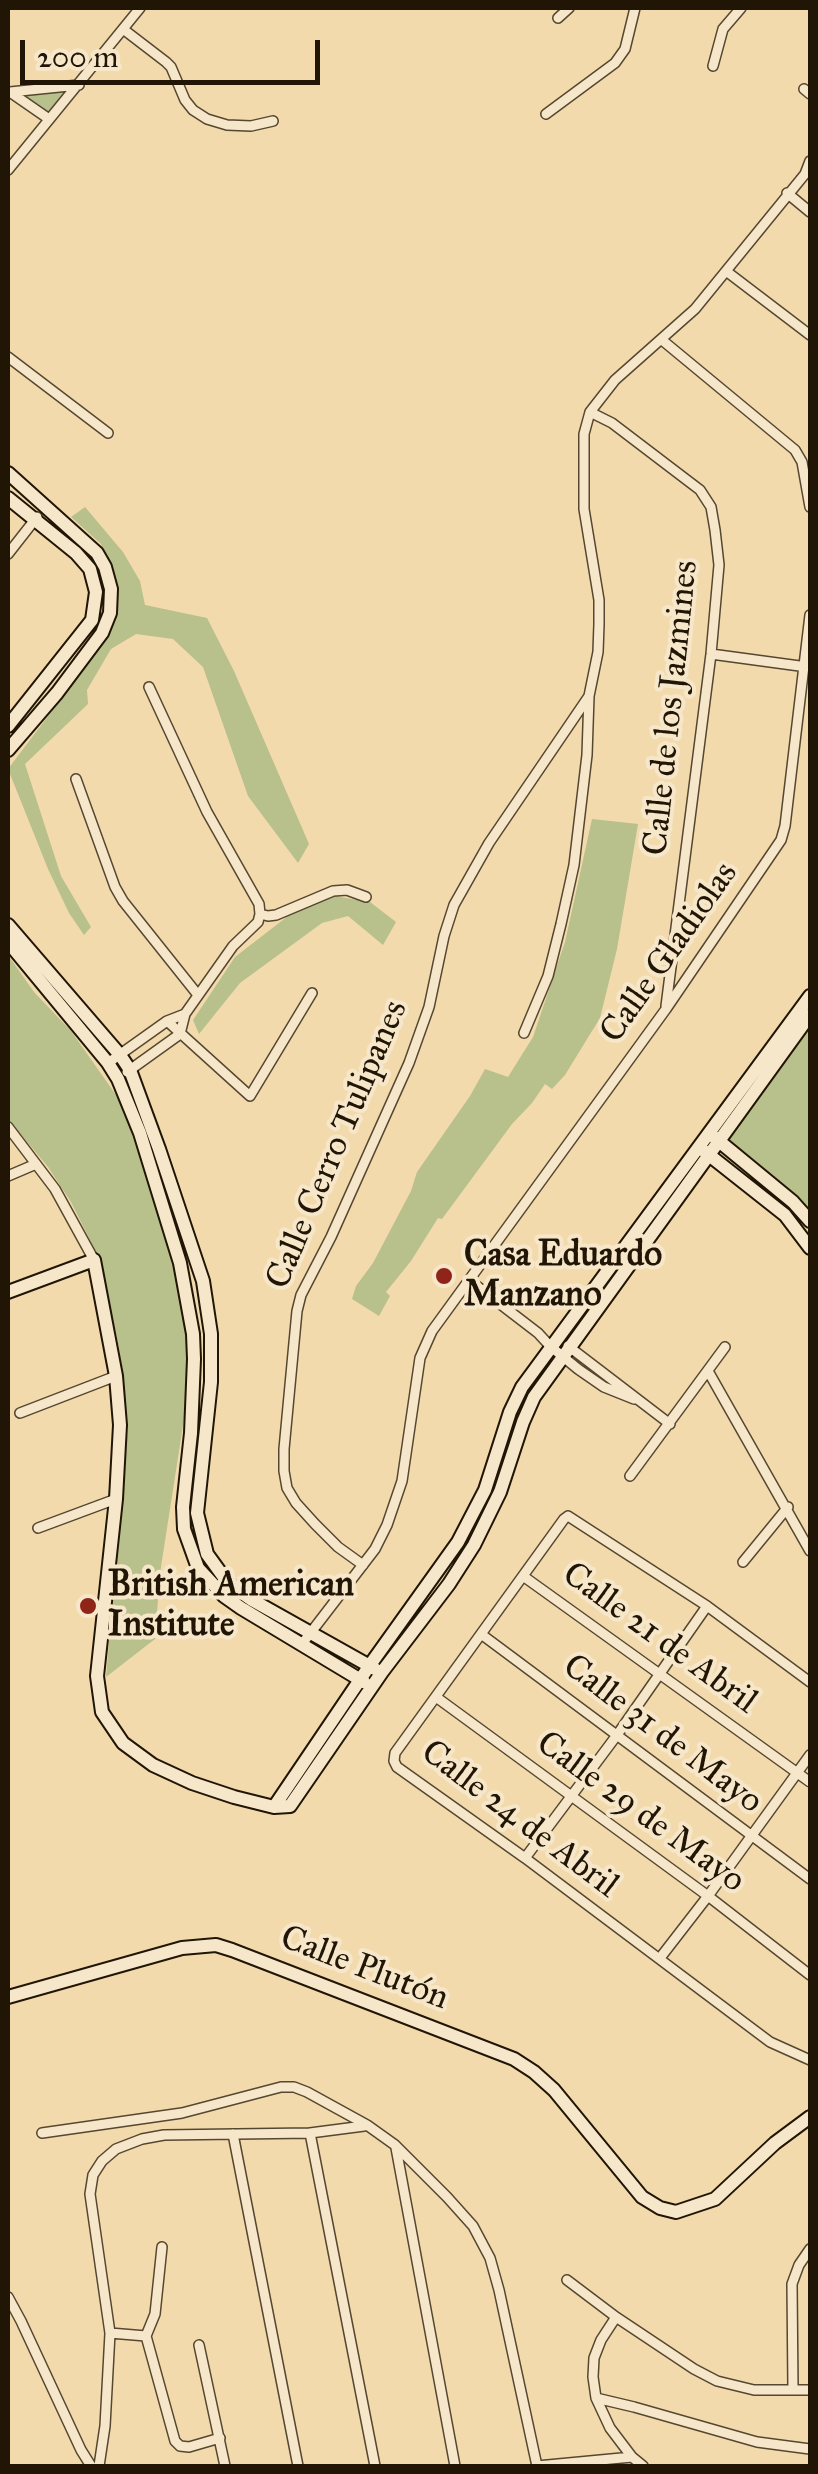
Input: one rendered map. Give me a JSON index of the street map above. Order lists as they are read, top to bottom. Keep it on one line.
{"streets":{"street":["Calle de los Jazmines","Calle Gladiolas","Calle Cerro Tulipanes","Calle 21 de Abril","Calle 31 de Mayo","Calle 29 de Mayo","Calle 24 de Abril","Calle Plutón"]},"crossings":[["Calle de los Jazmines","Calle Gladiolas"],["Calle Gladiolas","Calle Cerro Tulipanes"],["Calle 21 de Abril","Calle 24 de Abril"],["Calle 31 de Mayo","Calle 24 de Abril"],["Calle 29 de Mayo","Calle 24 de Abril"]],"places":["Casa Eduardo Manzano","British American Institute"],"scale_bar":"200 m"}
